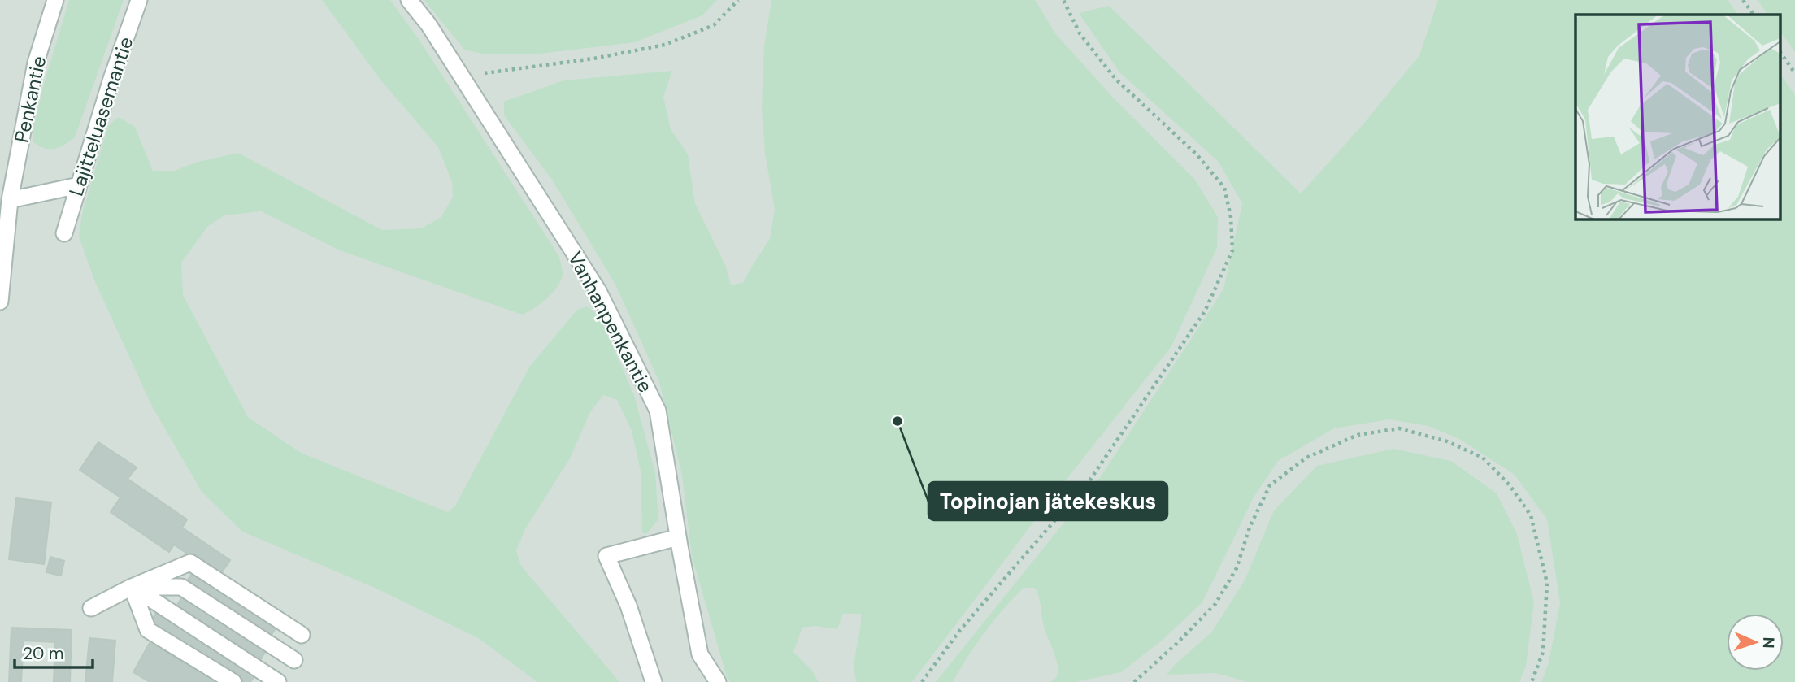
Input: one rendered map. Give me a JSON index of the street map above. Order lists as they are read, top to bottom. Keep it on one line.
{"streets":{"lane":["Penkantie","Lajitteluasemantie","Vanhanpenkantie"]},"places":["Topinojan jätekeskus"],"scale_bar":"20 m","north":"right"}
